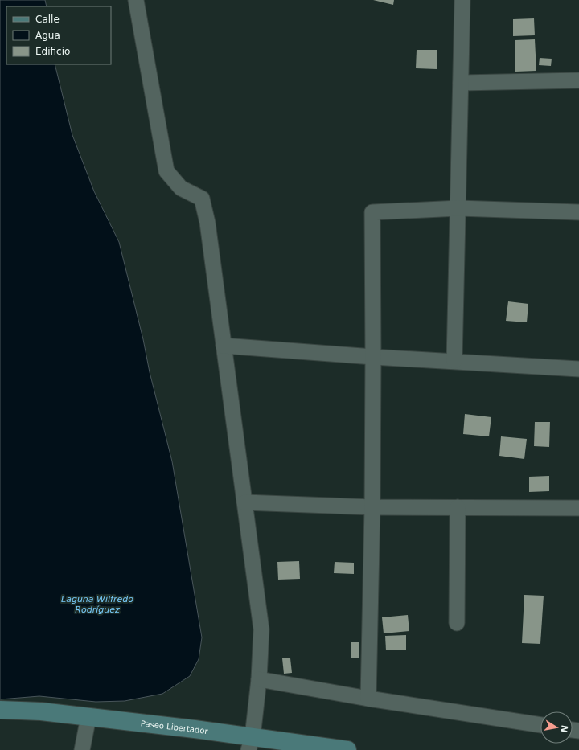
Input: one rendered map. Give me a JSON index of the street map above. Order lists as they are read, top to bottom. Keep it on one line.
{"streets":{"main road":["Paseo Libertador"]},"water":["Laguna Wilfredo Rodríguez"],"legend":["Calle","Agua","Edificio"],"north":"right"}
